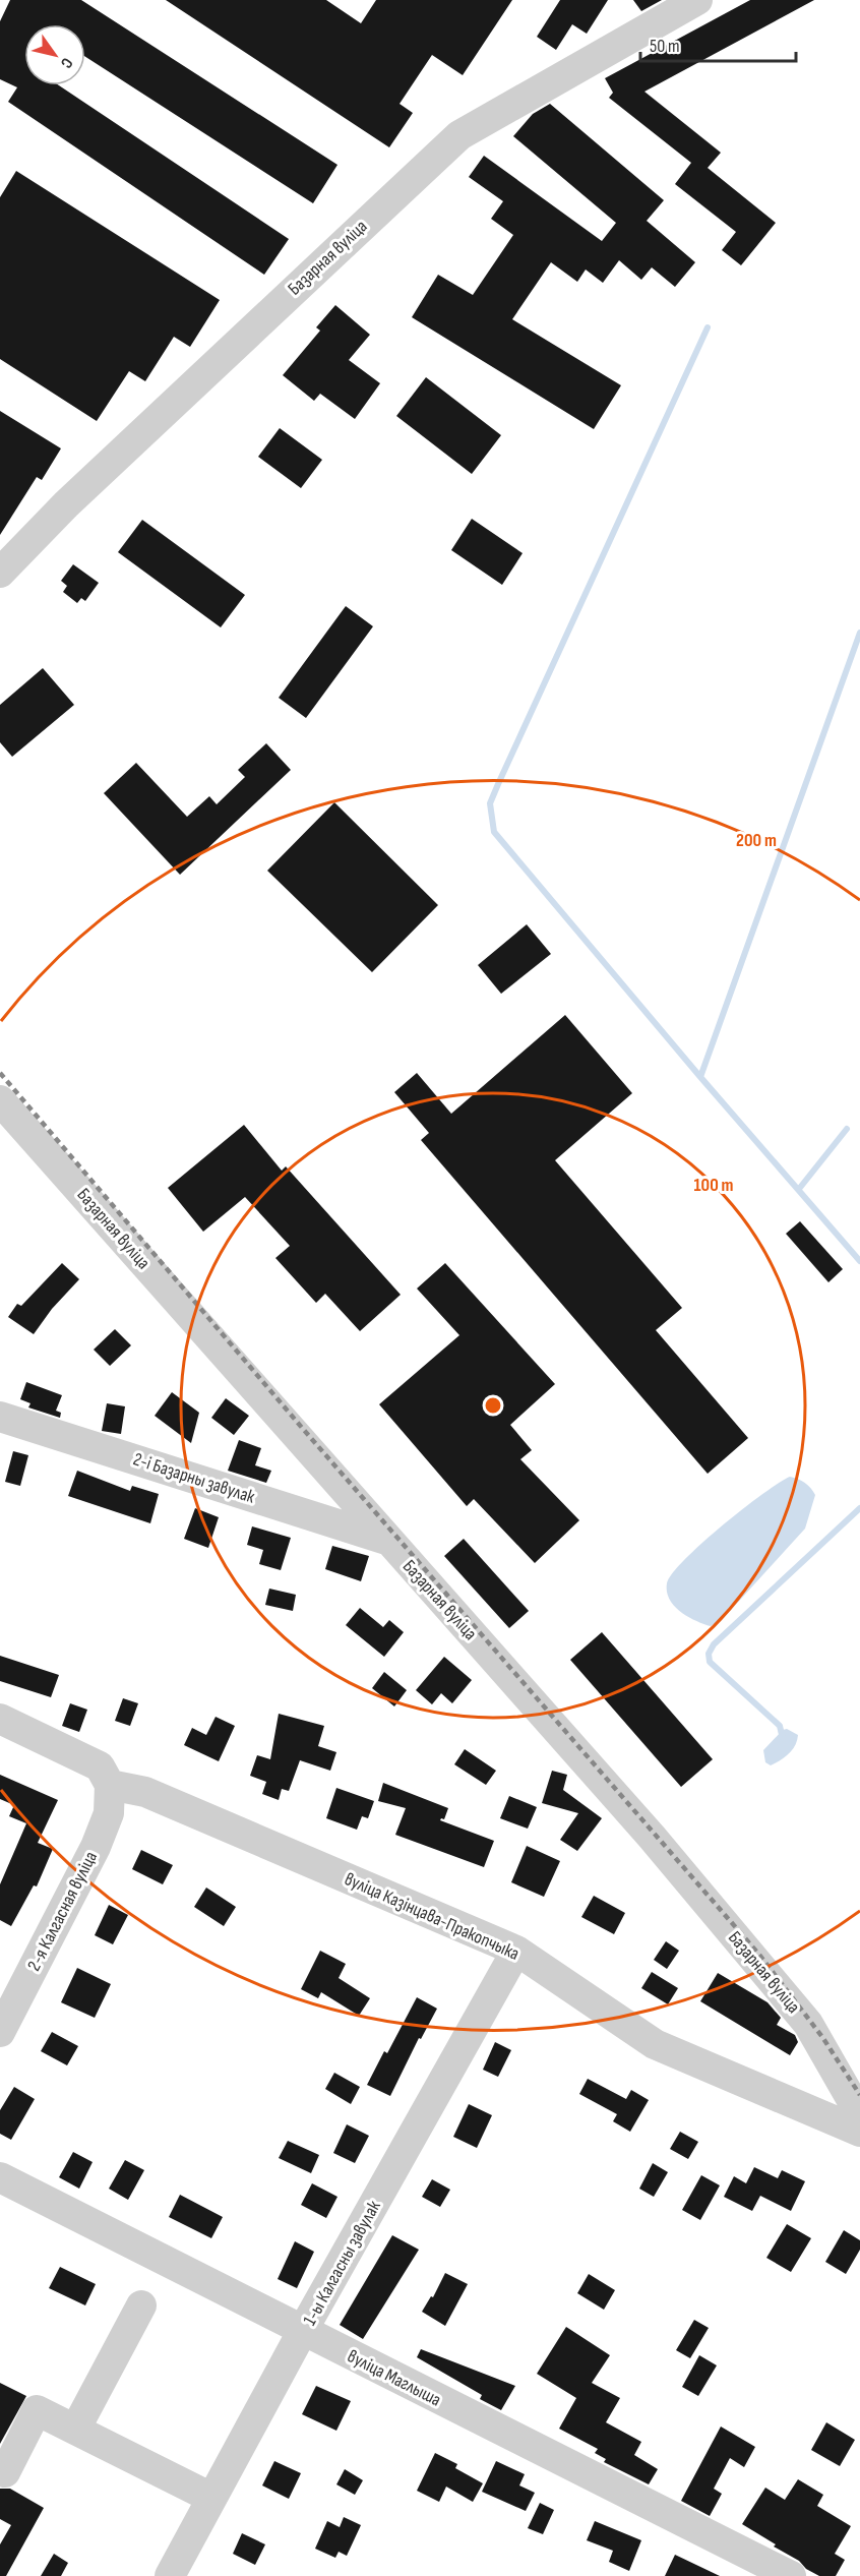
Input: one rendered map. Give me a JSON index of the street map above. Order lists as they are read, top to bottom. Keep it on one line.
{"streets":{"street":["Базарная вуліца","2-і Базарны завулак","2-я Калгасная вуліца","вуліца Казінцава-Пракопчыка","1-ы Калгасны завулак","вуліца Маглыша"]},"crossings":[["Базарная вуліца","2-і Базарны завулак"],["2-я Калгасная вуліца","вуліца Казінцава-Пракопчыка"],["вуліца Казінцава-Пракопчыка","1-ы Калгасны завулак"],["1-ы Калгасны завулак","вуліца Маглыша"]],"scale_bar":"50 m","north":"bottom right","rings":["200 m","100 m"]}
